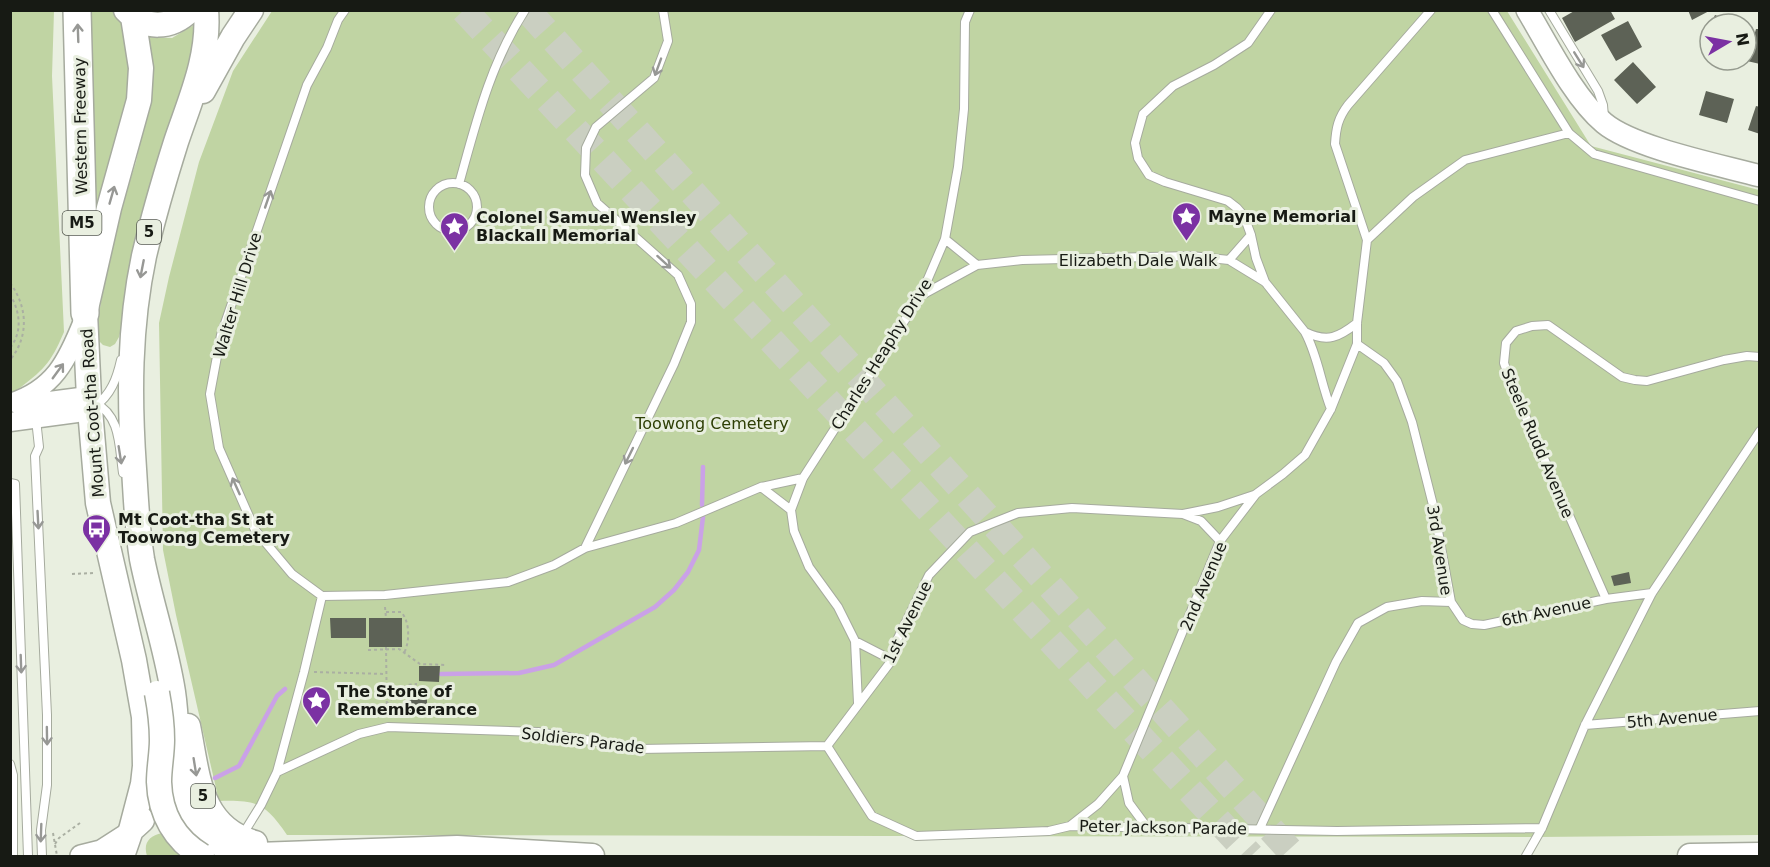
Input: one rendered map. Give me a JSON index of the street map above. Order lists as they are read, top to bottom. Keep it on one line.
{"streets":{"highway":["Western Freeway","M5","5","Mount Coot-tha Road"],"lane":["Elizabeth Dale Walk","Walter Hill Drive","Charles Heaphy Drive","Steele Rudd Avenue","3rd Avenue","2nd Avenue","6th Avenue","1st Avenue","5th Avenue","Soldiers Parade","Peter Jackson Parade"]},"crossings":[["Western Freeway","Mount Coot-tha Road"],["Elizabeth Dale Walk","2nd Avenue"],["Steele Rudd Avenue","6th Avenue"],["3rd Avenue","2nd Avenue"],["3rd Avenue","6th Avenue"],["3rd Avenue","Peter Jackson Parade"],["1st Avenue","Soldiers Parade"],["1st Avenue","Peter Jackson Parade"],["Soldiers Parade","Peter Jackson Parade"]],"one_way":["Walter Hill Drive"],"parks":["Toowong Cemetery"],"places":{"place":["Mayne Memorial","Colonel Samuel Wensley Blackall Memorial","The Stone of Rememberance"],"bus stop":["Mt Coot-tha St at Toowong Cemetery"]},"north":"right"}
